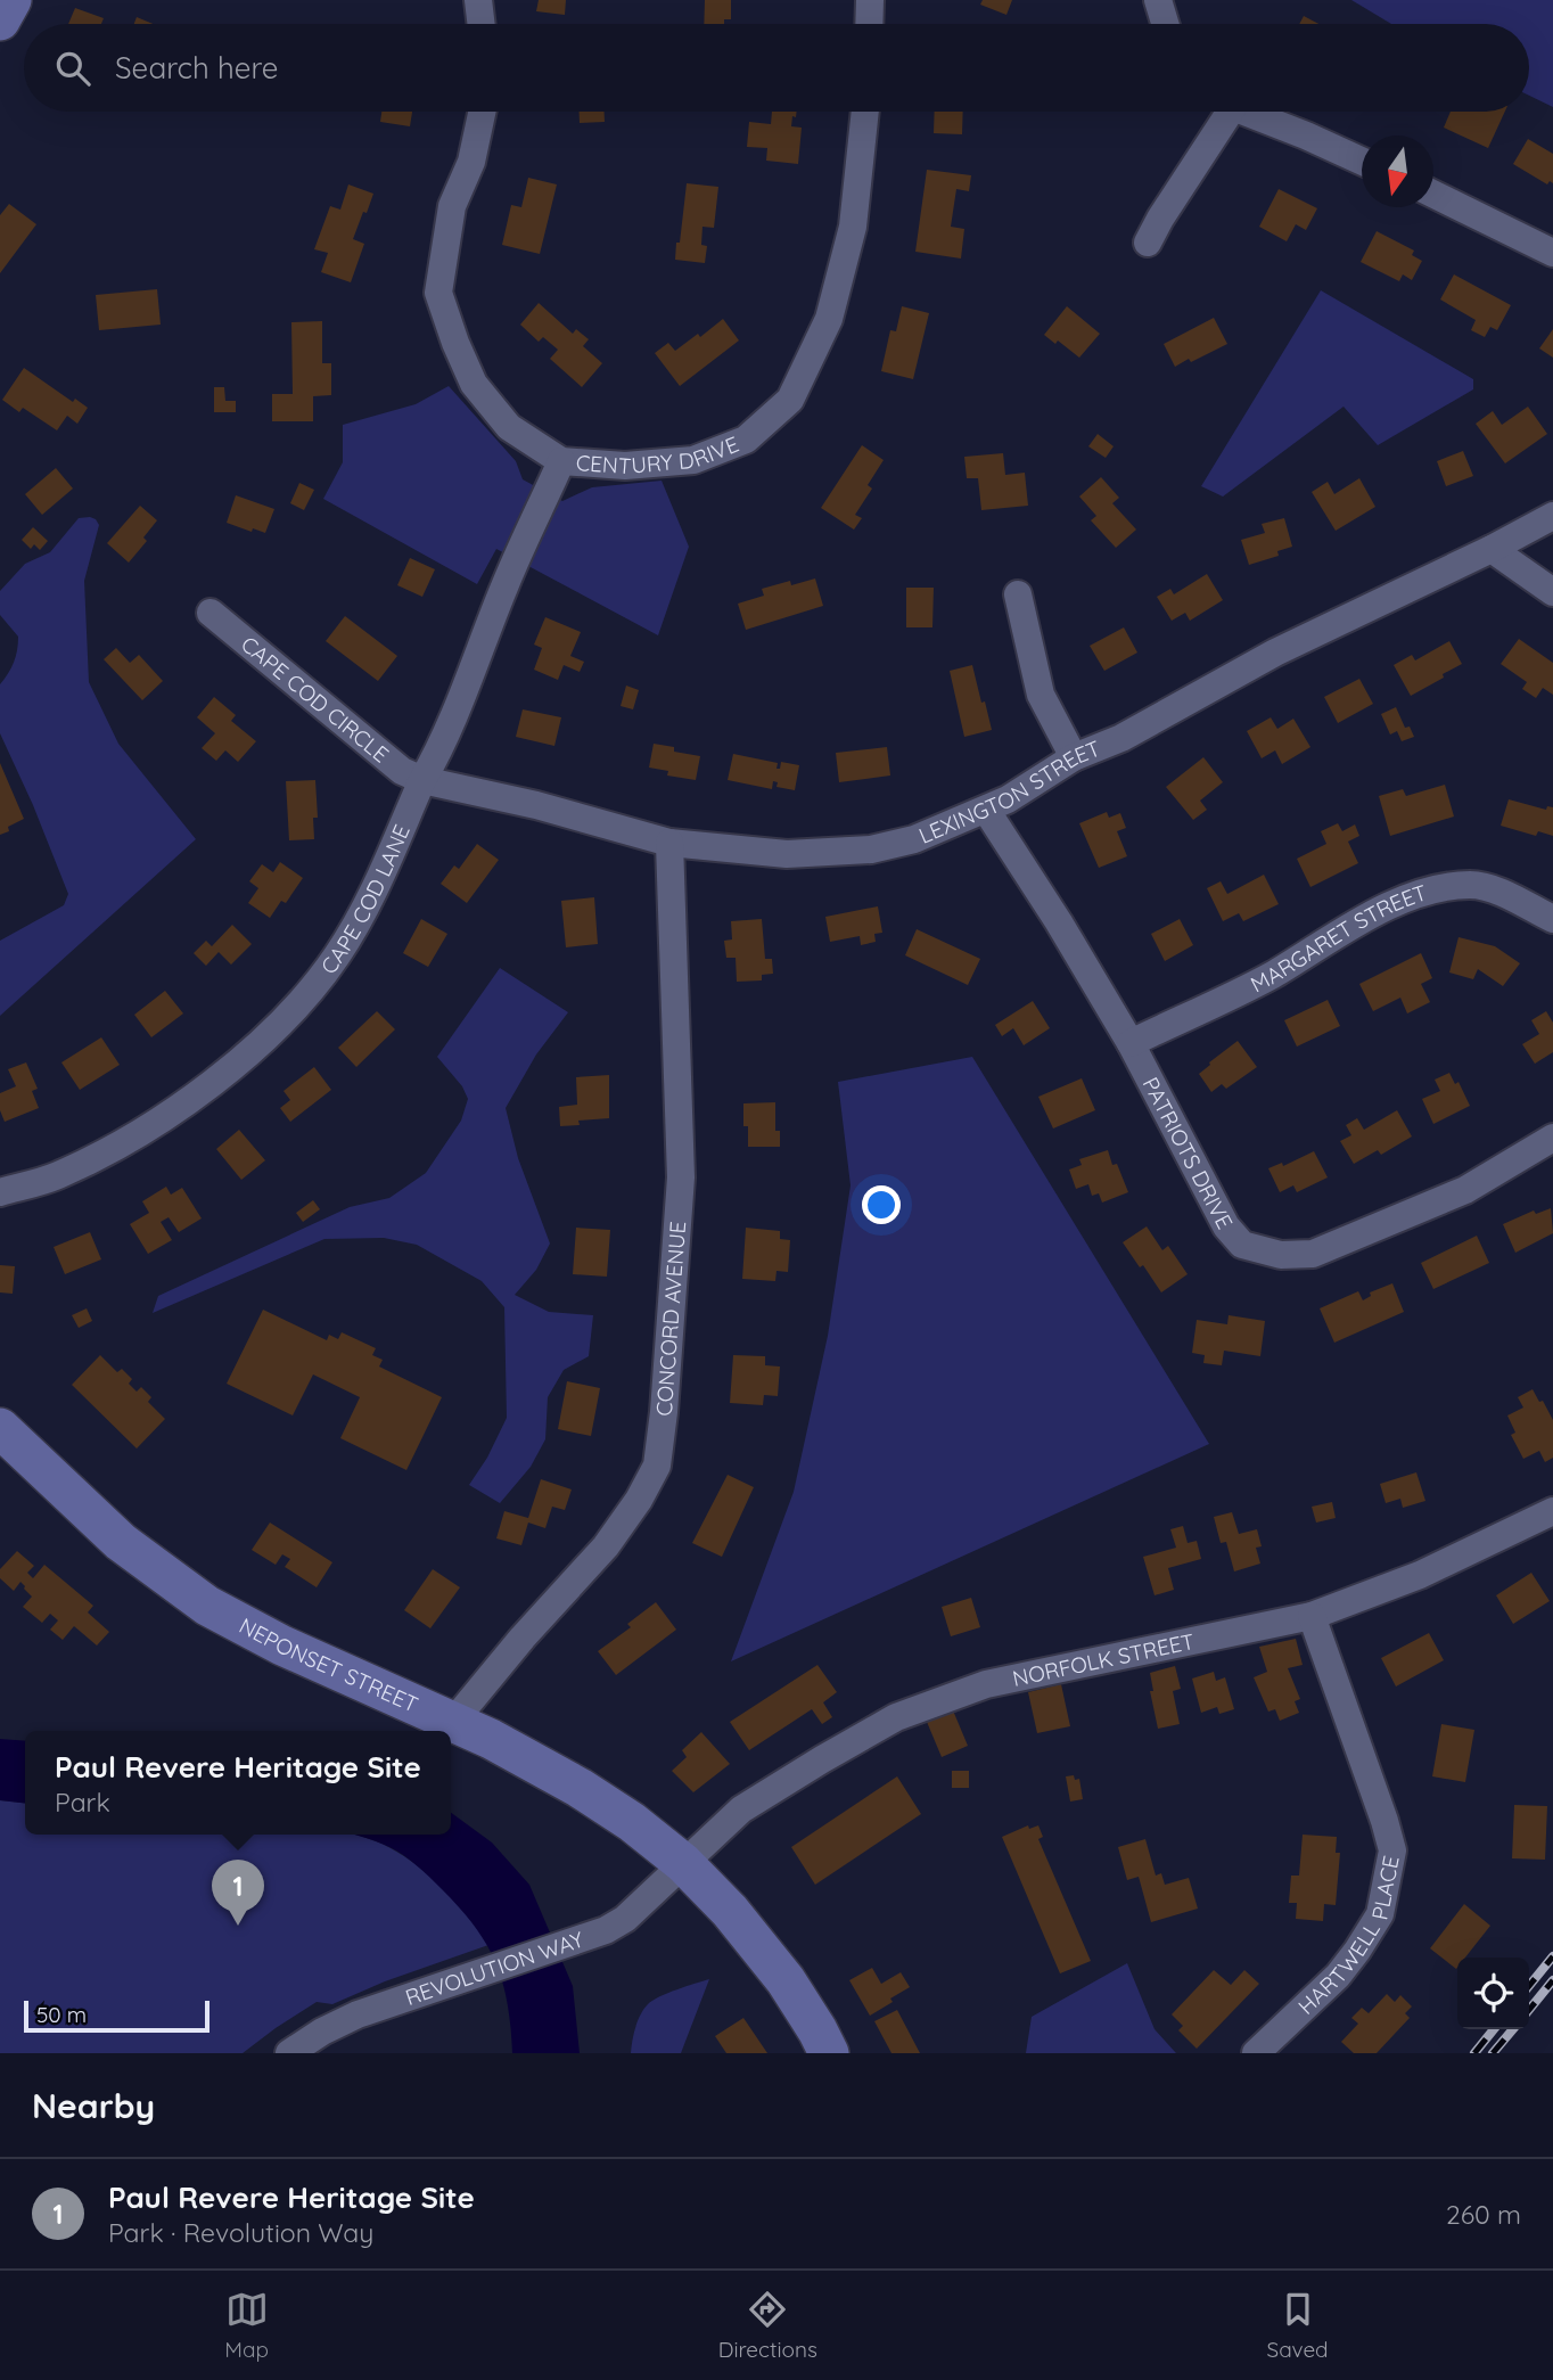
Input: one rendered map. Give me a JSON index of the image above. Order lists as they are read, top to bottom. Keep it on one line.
{"streets":{"main road":["NEPONSET STREET"],"street":["CENTURY DRIVE","CAPE COD CIRCLE","LEXINGTON STREET","CAPE COD LANE","MARGARET STREET","PATRIOTS DRIVE","CONCORD AVENUE","NORFOLK STREET","HARTWELL PLACE","REVOLUTION WAY"]},"crossings":[["CENTURY DRIVE","CAPE COD LANE"],["CAPE COD CIRCLE","LEXINGTON STREET"],["CAPE COD CIRCLE","CAPE COD LANE"],["LEXINGTON STREET","CAPE COD LANE"],["LEXINGTON STREET","PATRIOTS DRIVE"],["LEXINGTON STREET","CONCORD AVENUE"],["MARGARET STREET","PATRIOTS DRIVE"],["CONCORD AVENUE","NEPONSET STREET"],["NORFOLK STREET","NEPONSET STREET"],["NORFOLK STREET","HARTWELL PLACE"],["NORFOLK STREET","REVOLUTION WAY"],["NEPONSET STREET","REVOLUTION WAY"]],"scale_bar":"50 m","north":"bottom","page":{"search":"Search here","popup":["Paul Revere Heritage Site","Park"],"pins":"1","scale":"50 m","heading":"Nearby","list":[{"mark":"1","name":"Paul Revere Heritage Site","note":"Park · Revolution Way","value":"260 m"}],"nav":["Map","Directions","Saved"]}}
